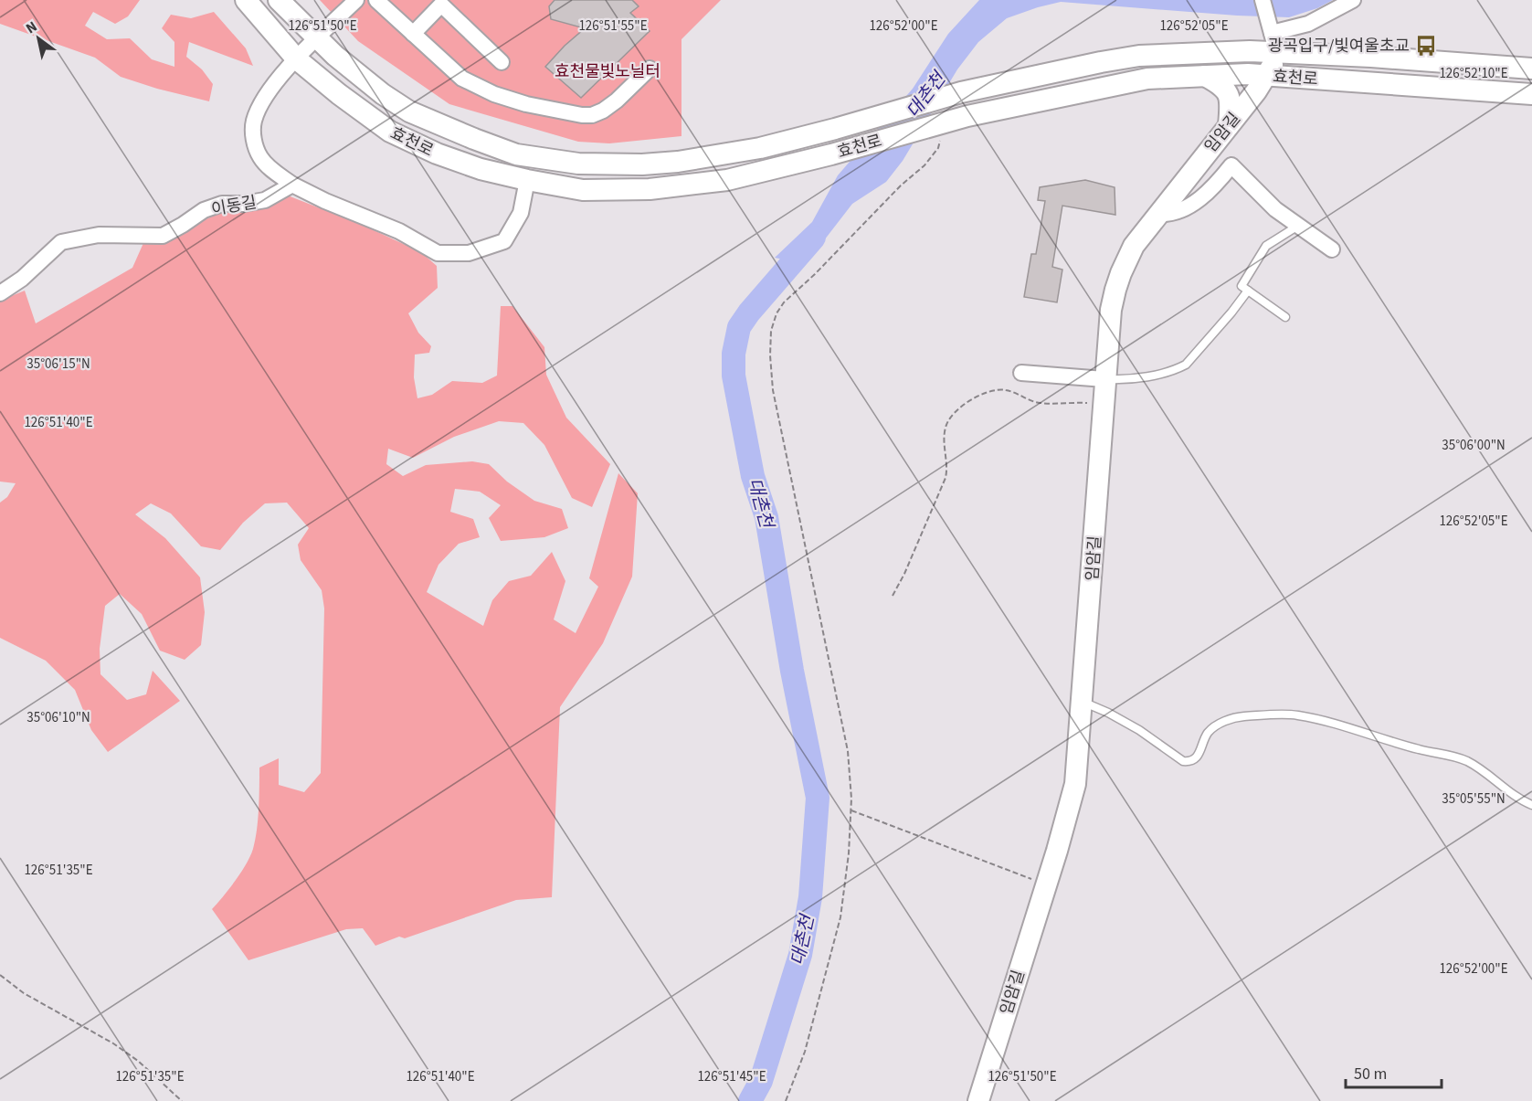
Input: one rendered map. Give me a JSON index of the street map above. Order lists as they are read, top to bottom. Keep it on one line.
{"streets":{"main road":["효천로","임암길"],"street":["이동길"]},"crossings":[["효천로","임암길"]],"water":["대촌천"],"parks":["효천물빛노닐터"],"places":{"bus stop":["광곡입구/빛여울초교"]},"scale_bar":"50 m","north":"top left","coordinates":["126°51'50\"E","126°51'55\"E","126°52'00\"E","126°52'05\"E","126°52'10\"E","35°06'15\"N","126°51'40\"E","35°06'00\"N","35°06'10\"N","35°05'55\"N","126°51'35\"E","126°51'45\"E"]}
